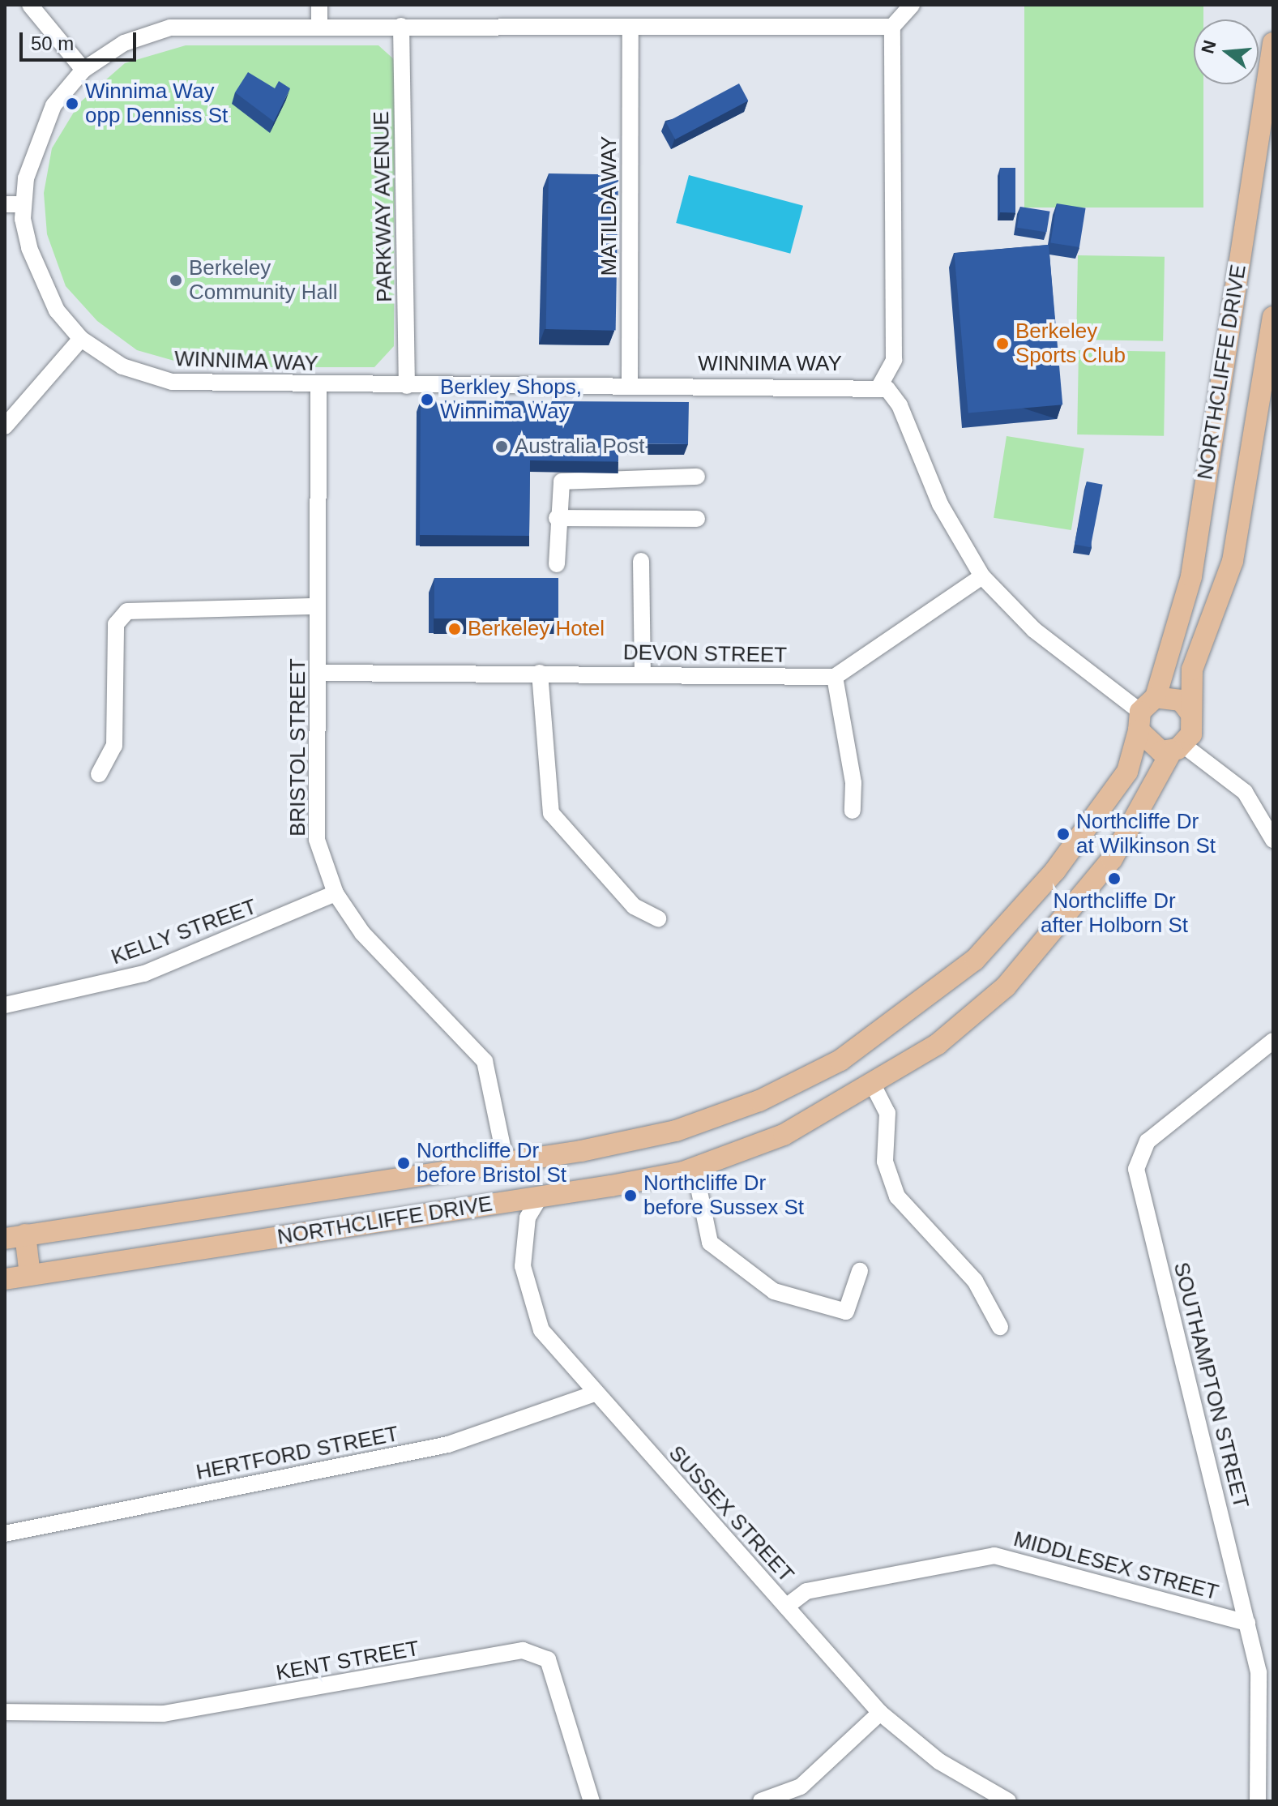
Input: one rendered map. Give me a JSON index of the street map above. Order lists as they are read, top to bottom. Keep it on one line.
{"streets":{"main road":["NORTHCLIFFE DRIVE"],"street":["MATILDA WAY","PARKWAY AVENUE","WINNIMA WAY","DEVON STREET","BRISTOL STREET","KELLY STREET","SOUTHAMPTON STREET","HERTFORD STREET","SUSSEX STREET","MIDDLESEX STREET","KENT STREET"]},"crossings":[["MATILDA WAY","WINNIMA WAY"],["PARKWAY AVENUE","WINNIMA WAY"],["WINNIMA WAY","BRISTOL STREET"],["NORTHCLIFFE DRIVE","BRISTOL STREET"],["NORTHCLIFFE DRIVE","SUSSEX STREET"],["DEVON STREET","BRISTOL STREET"],["BRISTOL STREET","KELLY STREET"],["SOUTHAMPTON STREET","MIDDLESEX STREET"],["HERTFORD STREET","SUSSEX STREET"],["SUSSEX STREET","MIDDLESEX STREET"]],"places":["Winnima Way opp Denniss St","Berkeley Community Hall","Berkeley Sports Club","Berkley Shops, Winnima Way","Australia Post","Berkeley Hotel","Northcliffe Dr at Wilkinson St","Northcliffe Dr after Holborn St","Northcliffe Dr before Bristol St","Northcliffe Dr before Sussex St"],"scale_bar":"50 m","north":"left"}
